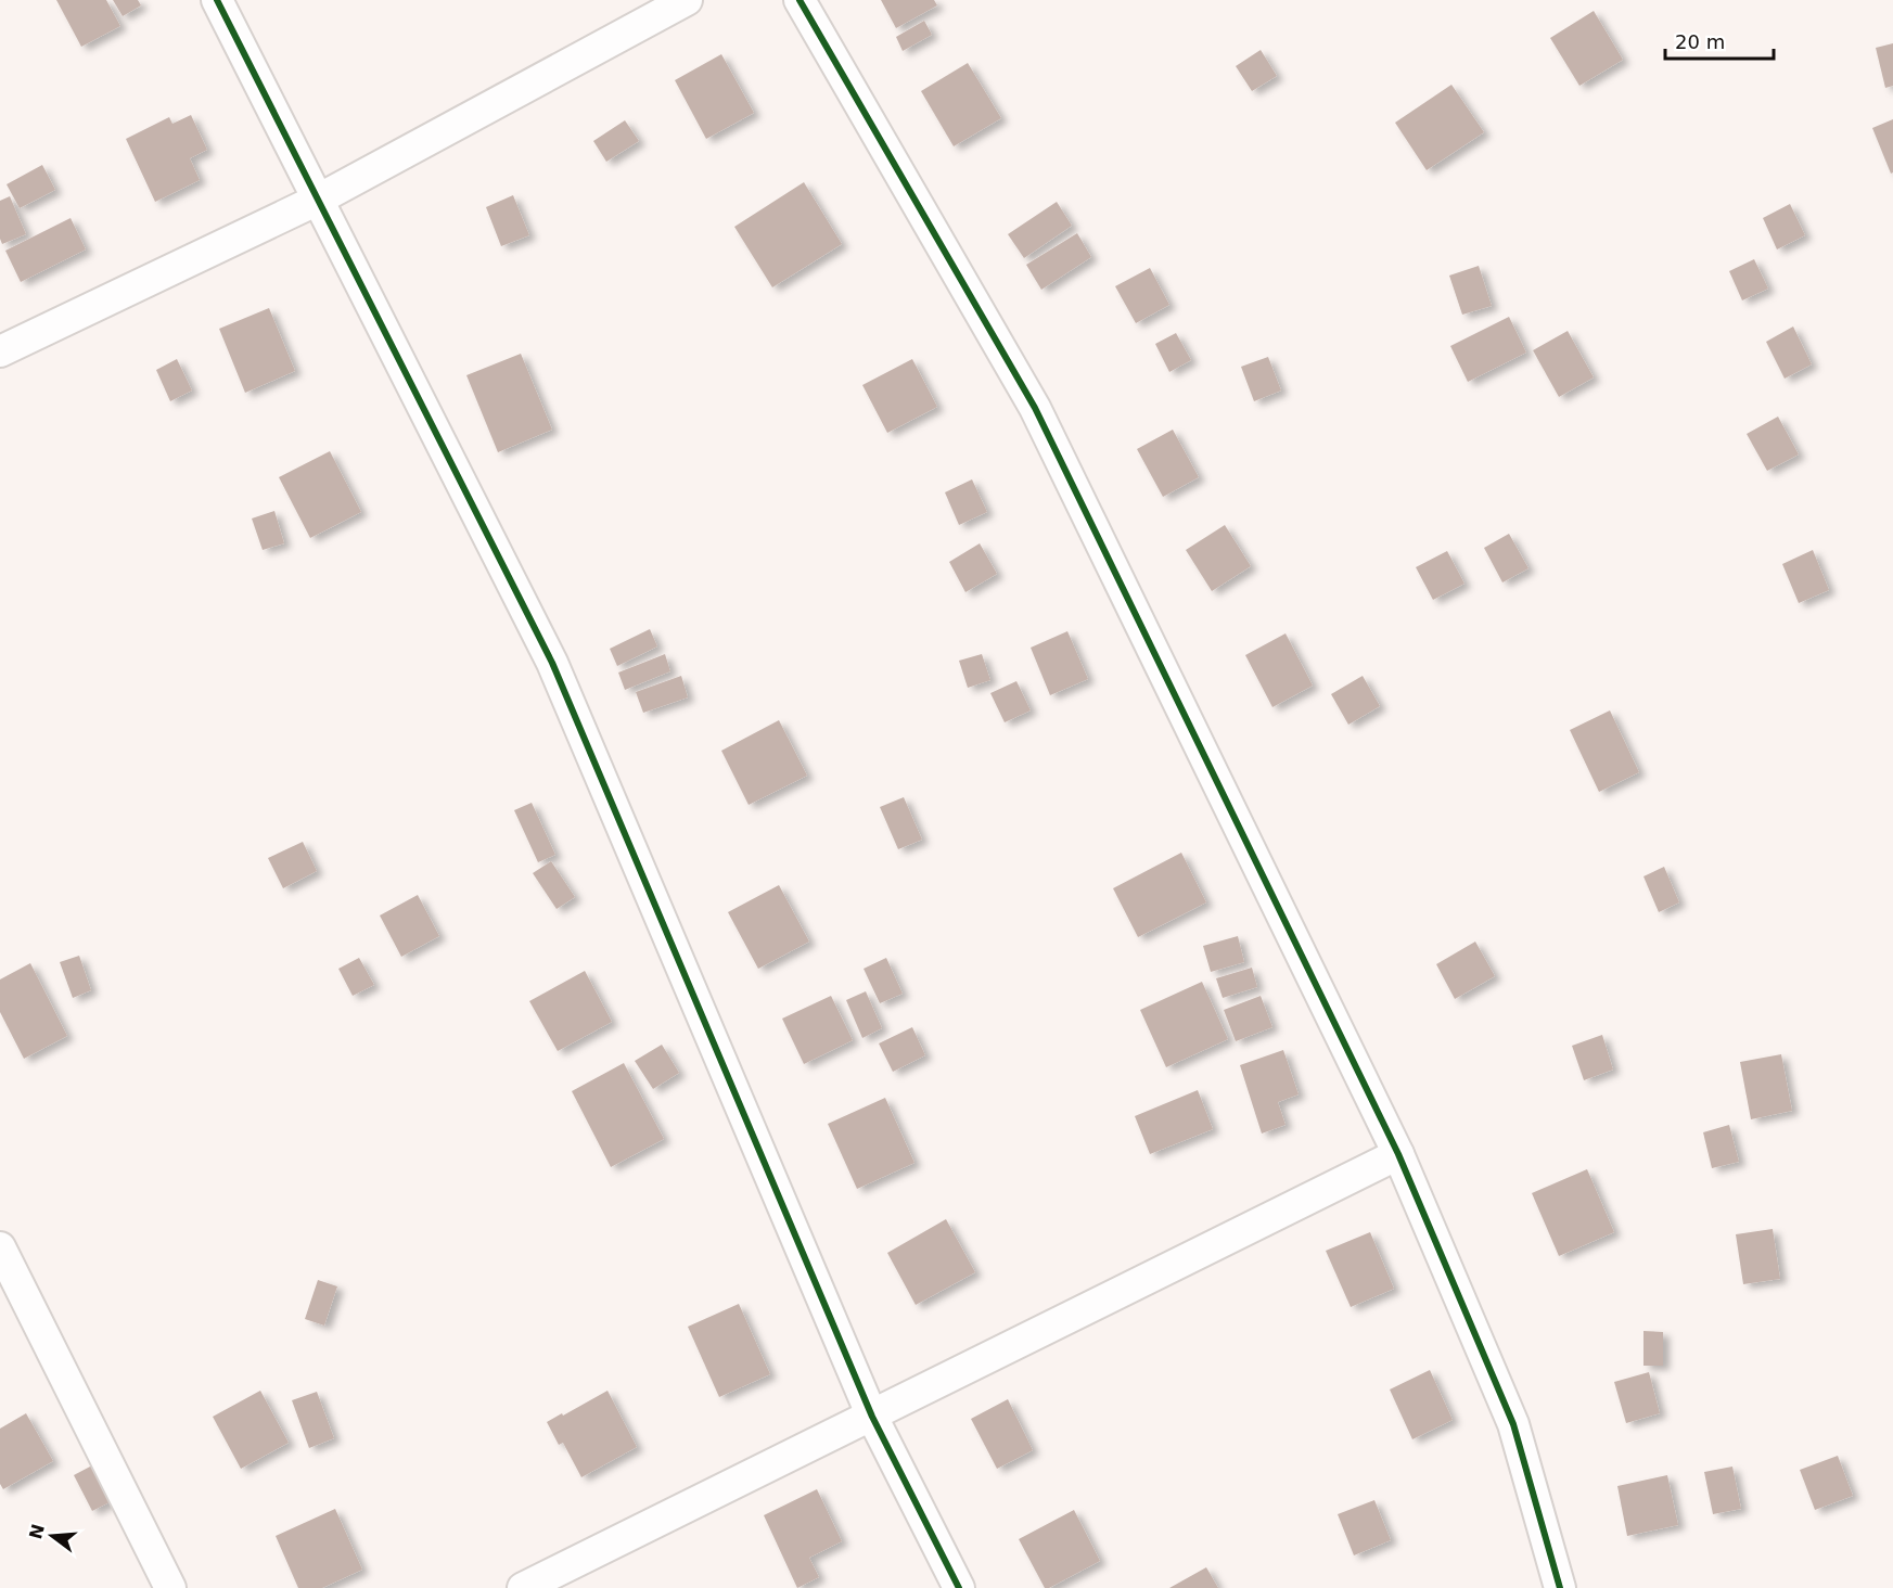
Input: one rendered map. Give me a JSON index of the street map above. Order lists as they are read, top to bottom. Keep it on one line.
{"scale_bar":"20 m","north":"left"}
